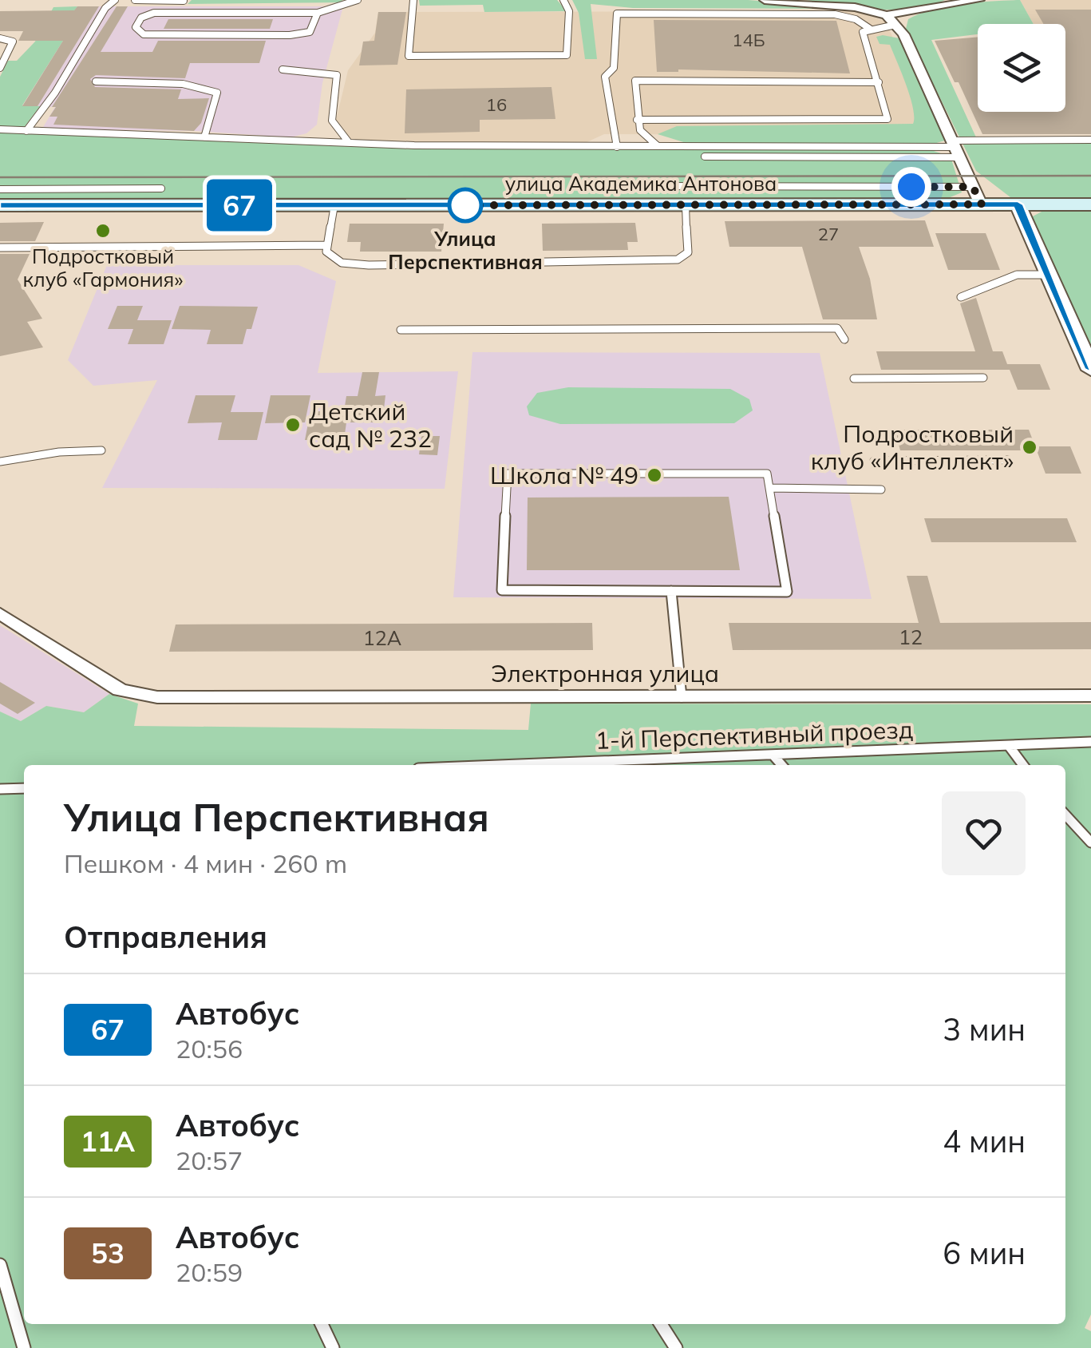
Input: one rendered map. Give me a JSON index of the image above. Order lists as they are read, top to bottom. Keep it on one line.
{"streets":{"main road":["улица Академика Антонова"],"street":["Электронная улица"],"lane":["1-й Перспективный проезд"]},"places":["Улица Перспективная","Подростковый клуб «Гармония»","Детский сад № 232","Подростковый клуб «Интеллект»","Школа № 49"],"lines":["bus line 67"],"house_numbers":["14Б","16","27","12","12А"],"page":{"on_map":"67","heading":[["Улица Перспективная","Пешком · 4 мин · 260 m"],"Отправления"],"list":[{"mark":"67","name":"Автобус","note":"20:56","value":"3 мин"},{"mark":"11А","name":"Автобус","note":"20:57","value":"4 мин"},{"mark":"53","name":"Автобус","note":"20:59","value":"6 мин"}]}}
